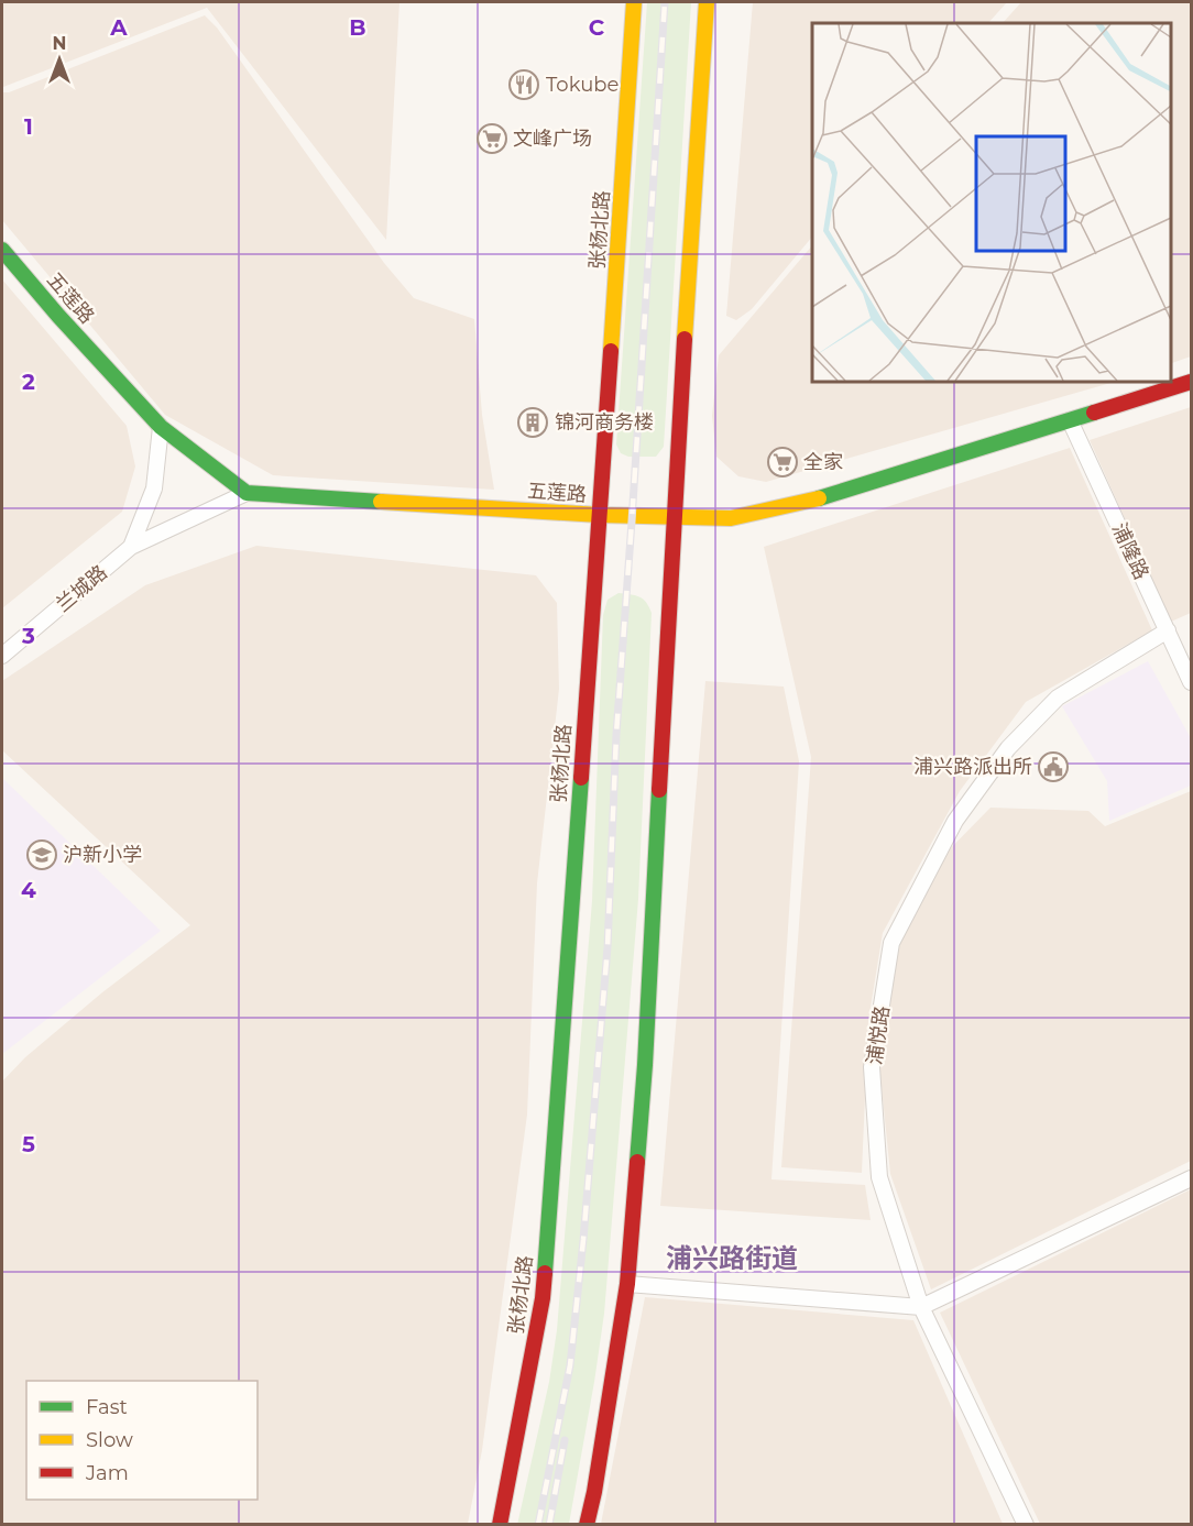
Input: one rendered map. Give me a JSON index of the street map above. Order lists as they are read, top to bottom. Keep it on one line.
{"streets":{"main road":["张杨北路","五莲路"],"street":["浦隆路","兰城路","浦悦路"]},"crossings":[["张杨北路","五莲路"],["五莲路","浦隆路"],["五莲路","兰城路"],["浦隆路","浦悦路"]],"districts":["浦兴路街道"],"places":{"restaurant":["Tokube"],"supermarket":["文峰广场","全家"],"building":["锦河商务楼"],"public building":["浦兴路派出所"],"school or university":["沪新小学"]},"legend":["Fast","Slow","Jam"],"north":"top","grid":{"columns":["A","B","C"],"rows":["1","2","3","4","5"]}}
